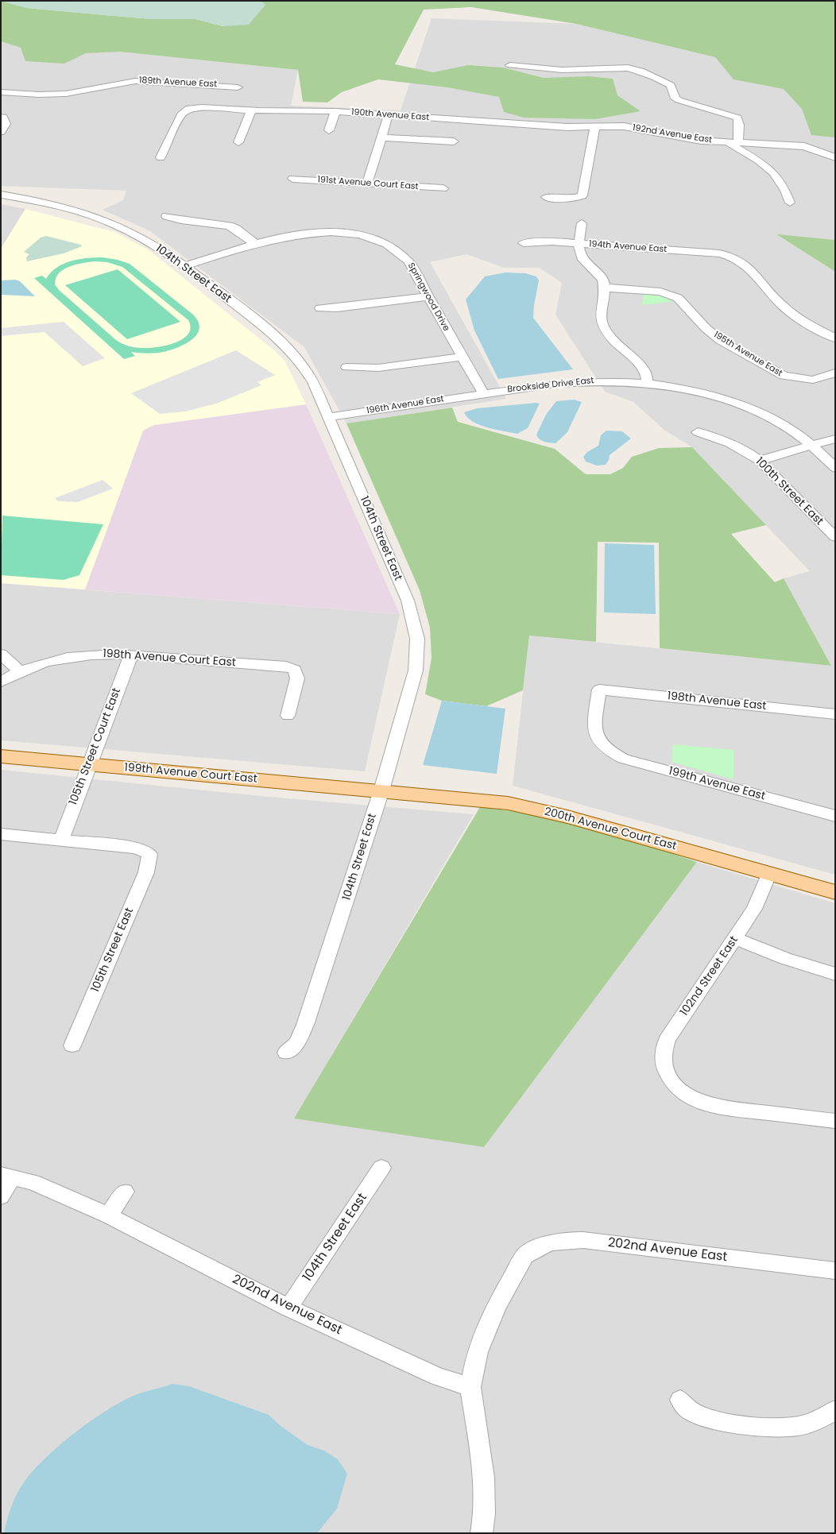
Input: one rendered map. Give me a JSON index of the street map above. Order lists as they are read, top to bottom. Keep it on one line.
{"streets":{"main road":["199th Avenue Court East","200th Avenue Court East"],"street":["189th Avenue East","190th Avenue East","192nd Avenue East","191st Avenue Court East","194th Avenue East","104th Street East","Springwood Drive","195th Avenue East","Brookside Drive East","196th Avenue East","100th Street East","198th Avenue Court East","198th Avenue East","105th Street Court East","199th Avenue East","105th Street East","102nd Street East","202nd Avenue East"]},"crossings":[["190th Avenue East","192nd Avenue East"],["104th Street East","Springwood Drive"],["104th Street East","196th Avenue East"],["104th Street East","199th Avenue Court East"],["104th Street East","200th Avenue Court East"],["104th Street East","202nd Avenue East"],["Springwood Drive","Brookside Drive East"],["Springwood Drive","196th Avenue East"],["Brookside Drive East","196th Avenue East"],["198th Avenue Court East","105th Street Court East"],["198th Avenue East","199th Avenue East"],["105th Street Court East","199th Avenue Court East"],["105th Street Court East","105th Street East"],["199th Avenue Court East","200th Avenue Court East"],["200th Avenue Court East","102nd Street East"]]}
